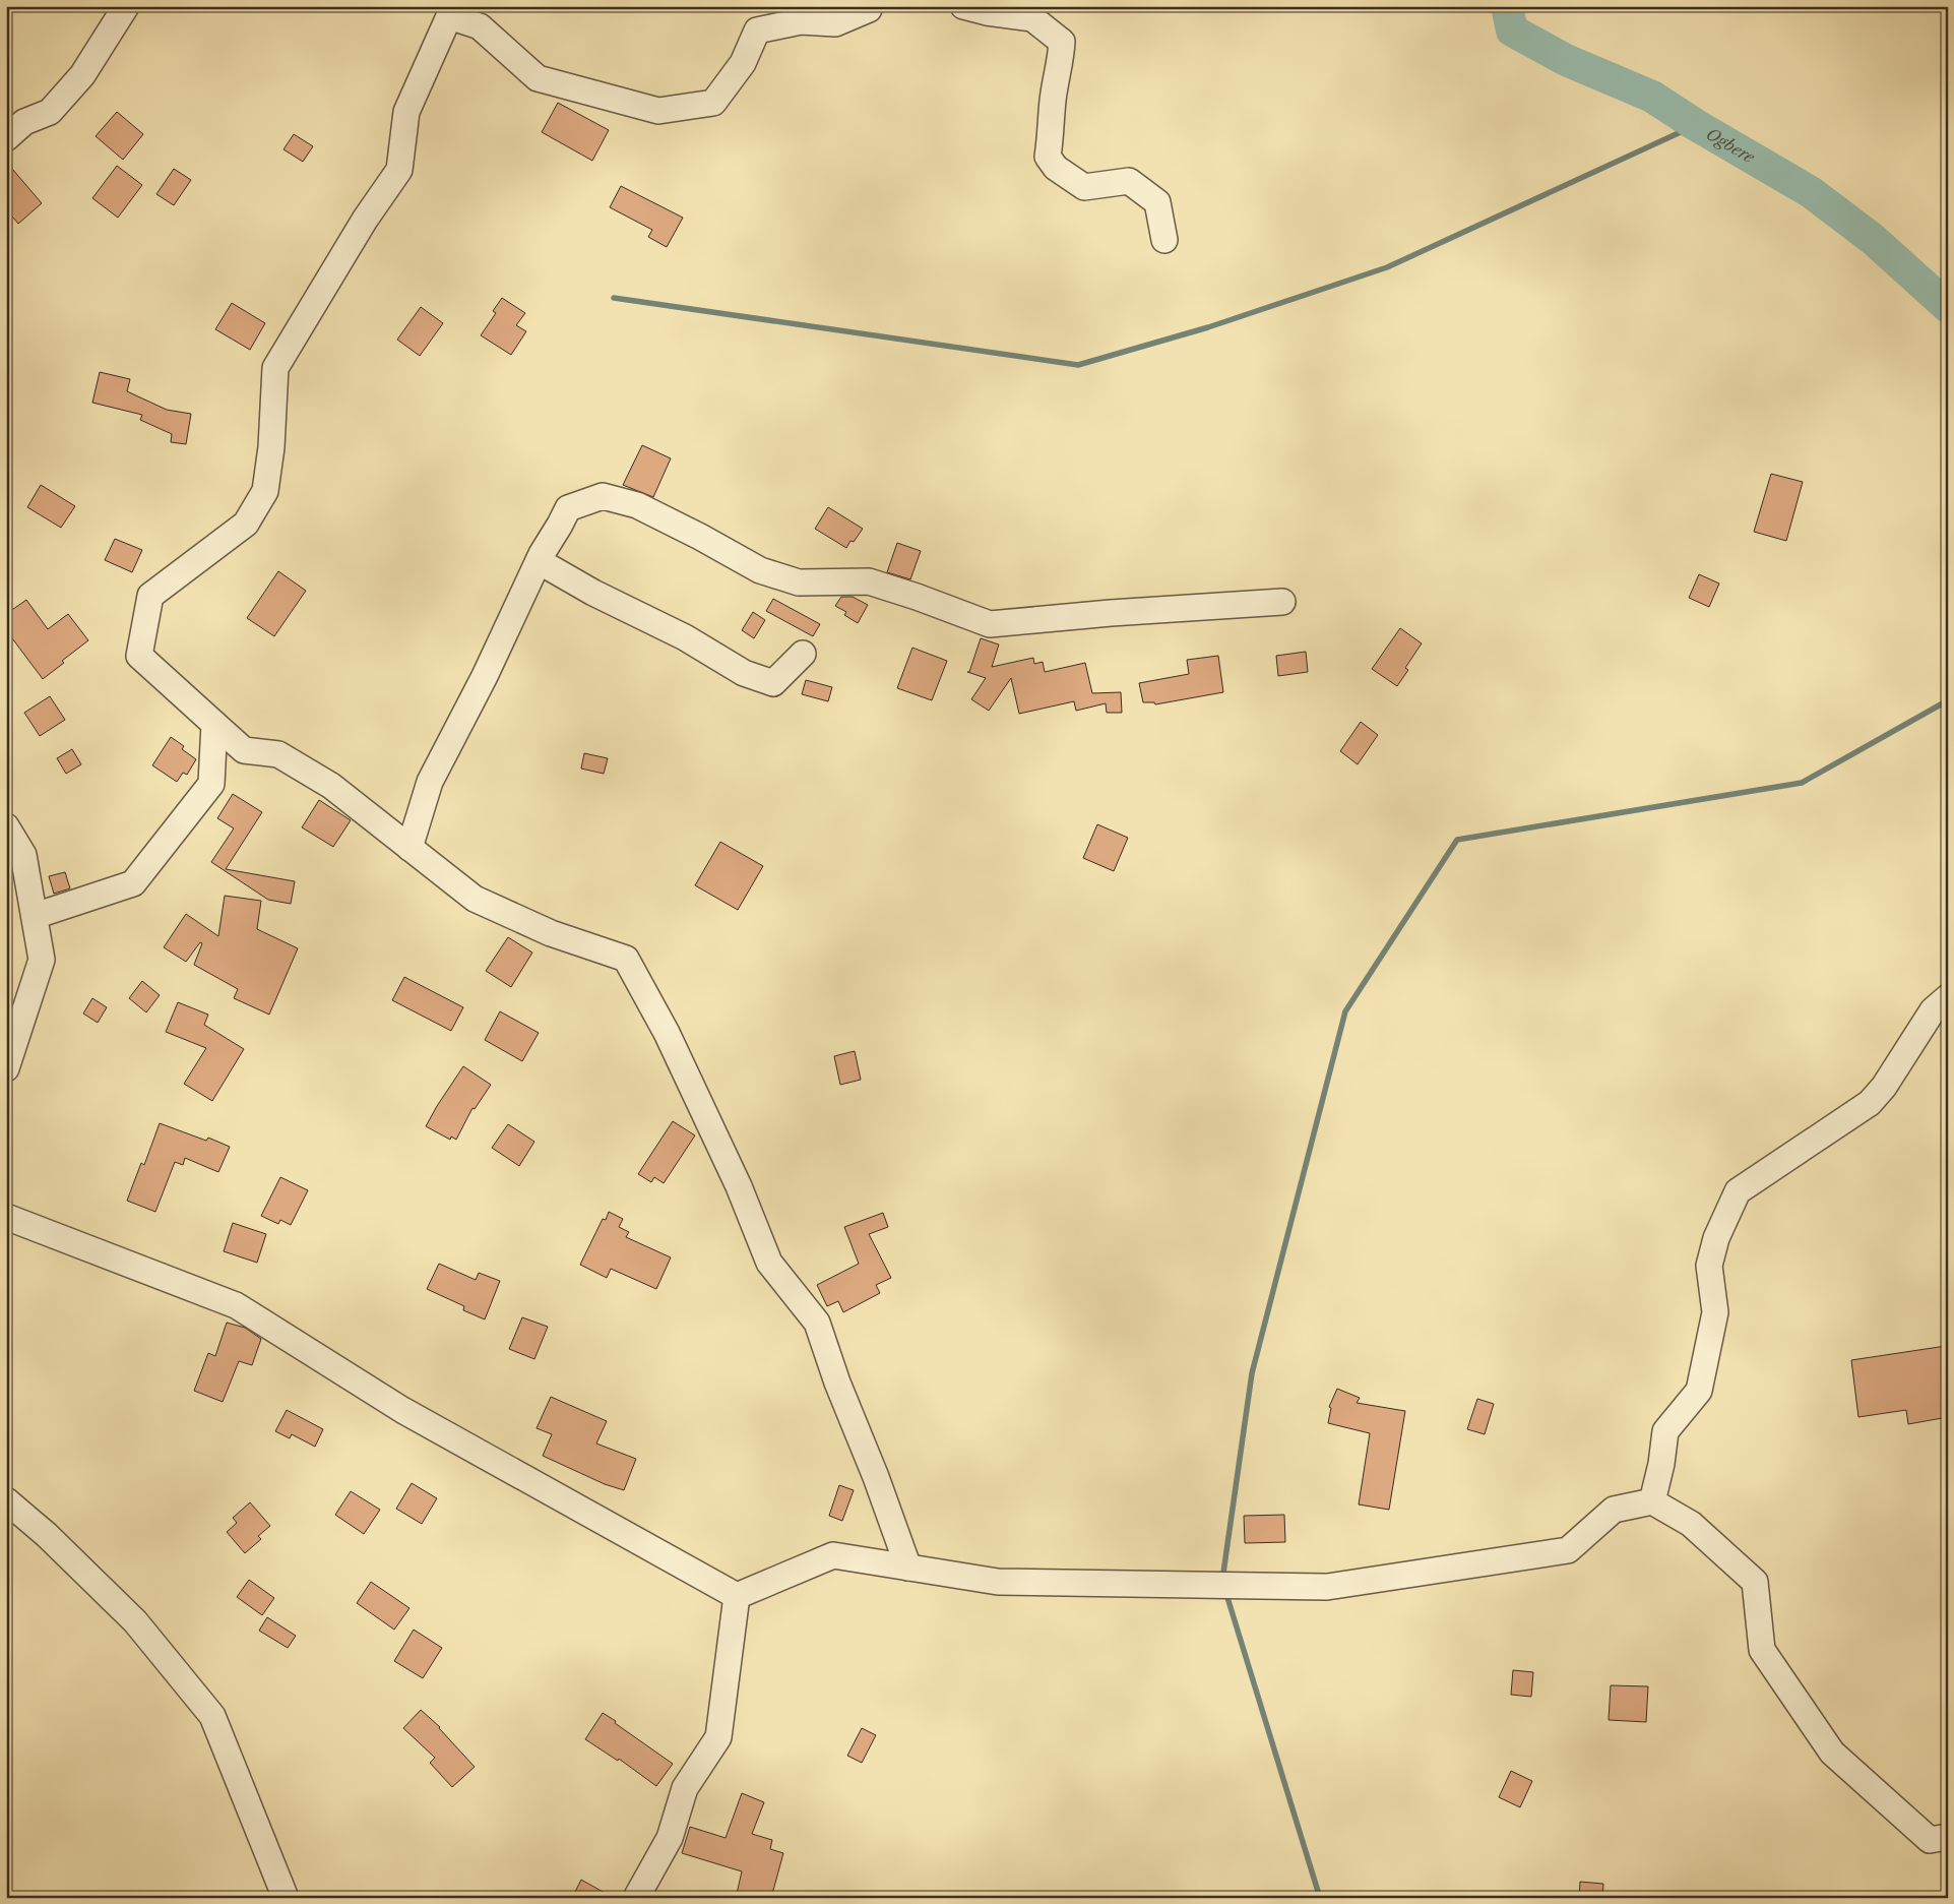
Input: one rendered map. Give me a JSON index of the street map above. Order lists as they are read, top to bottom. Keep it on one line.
{"water":["Ogbere"]}
